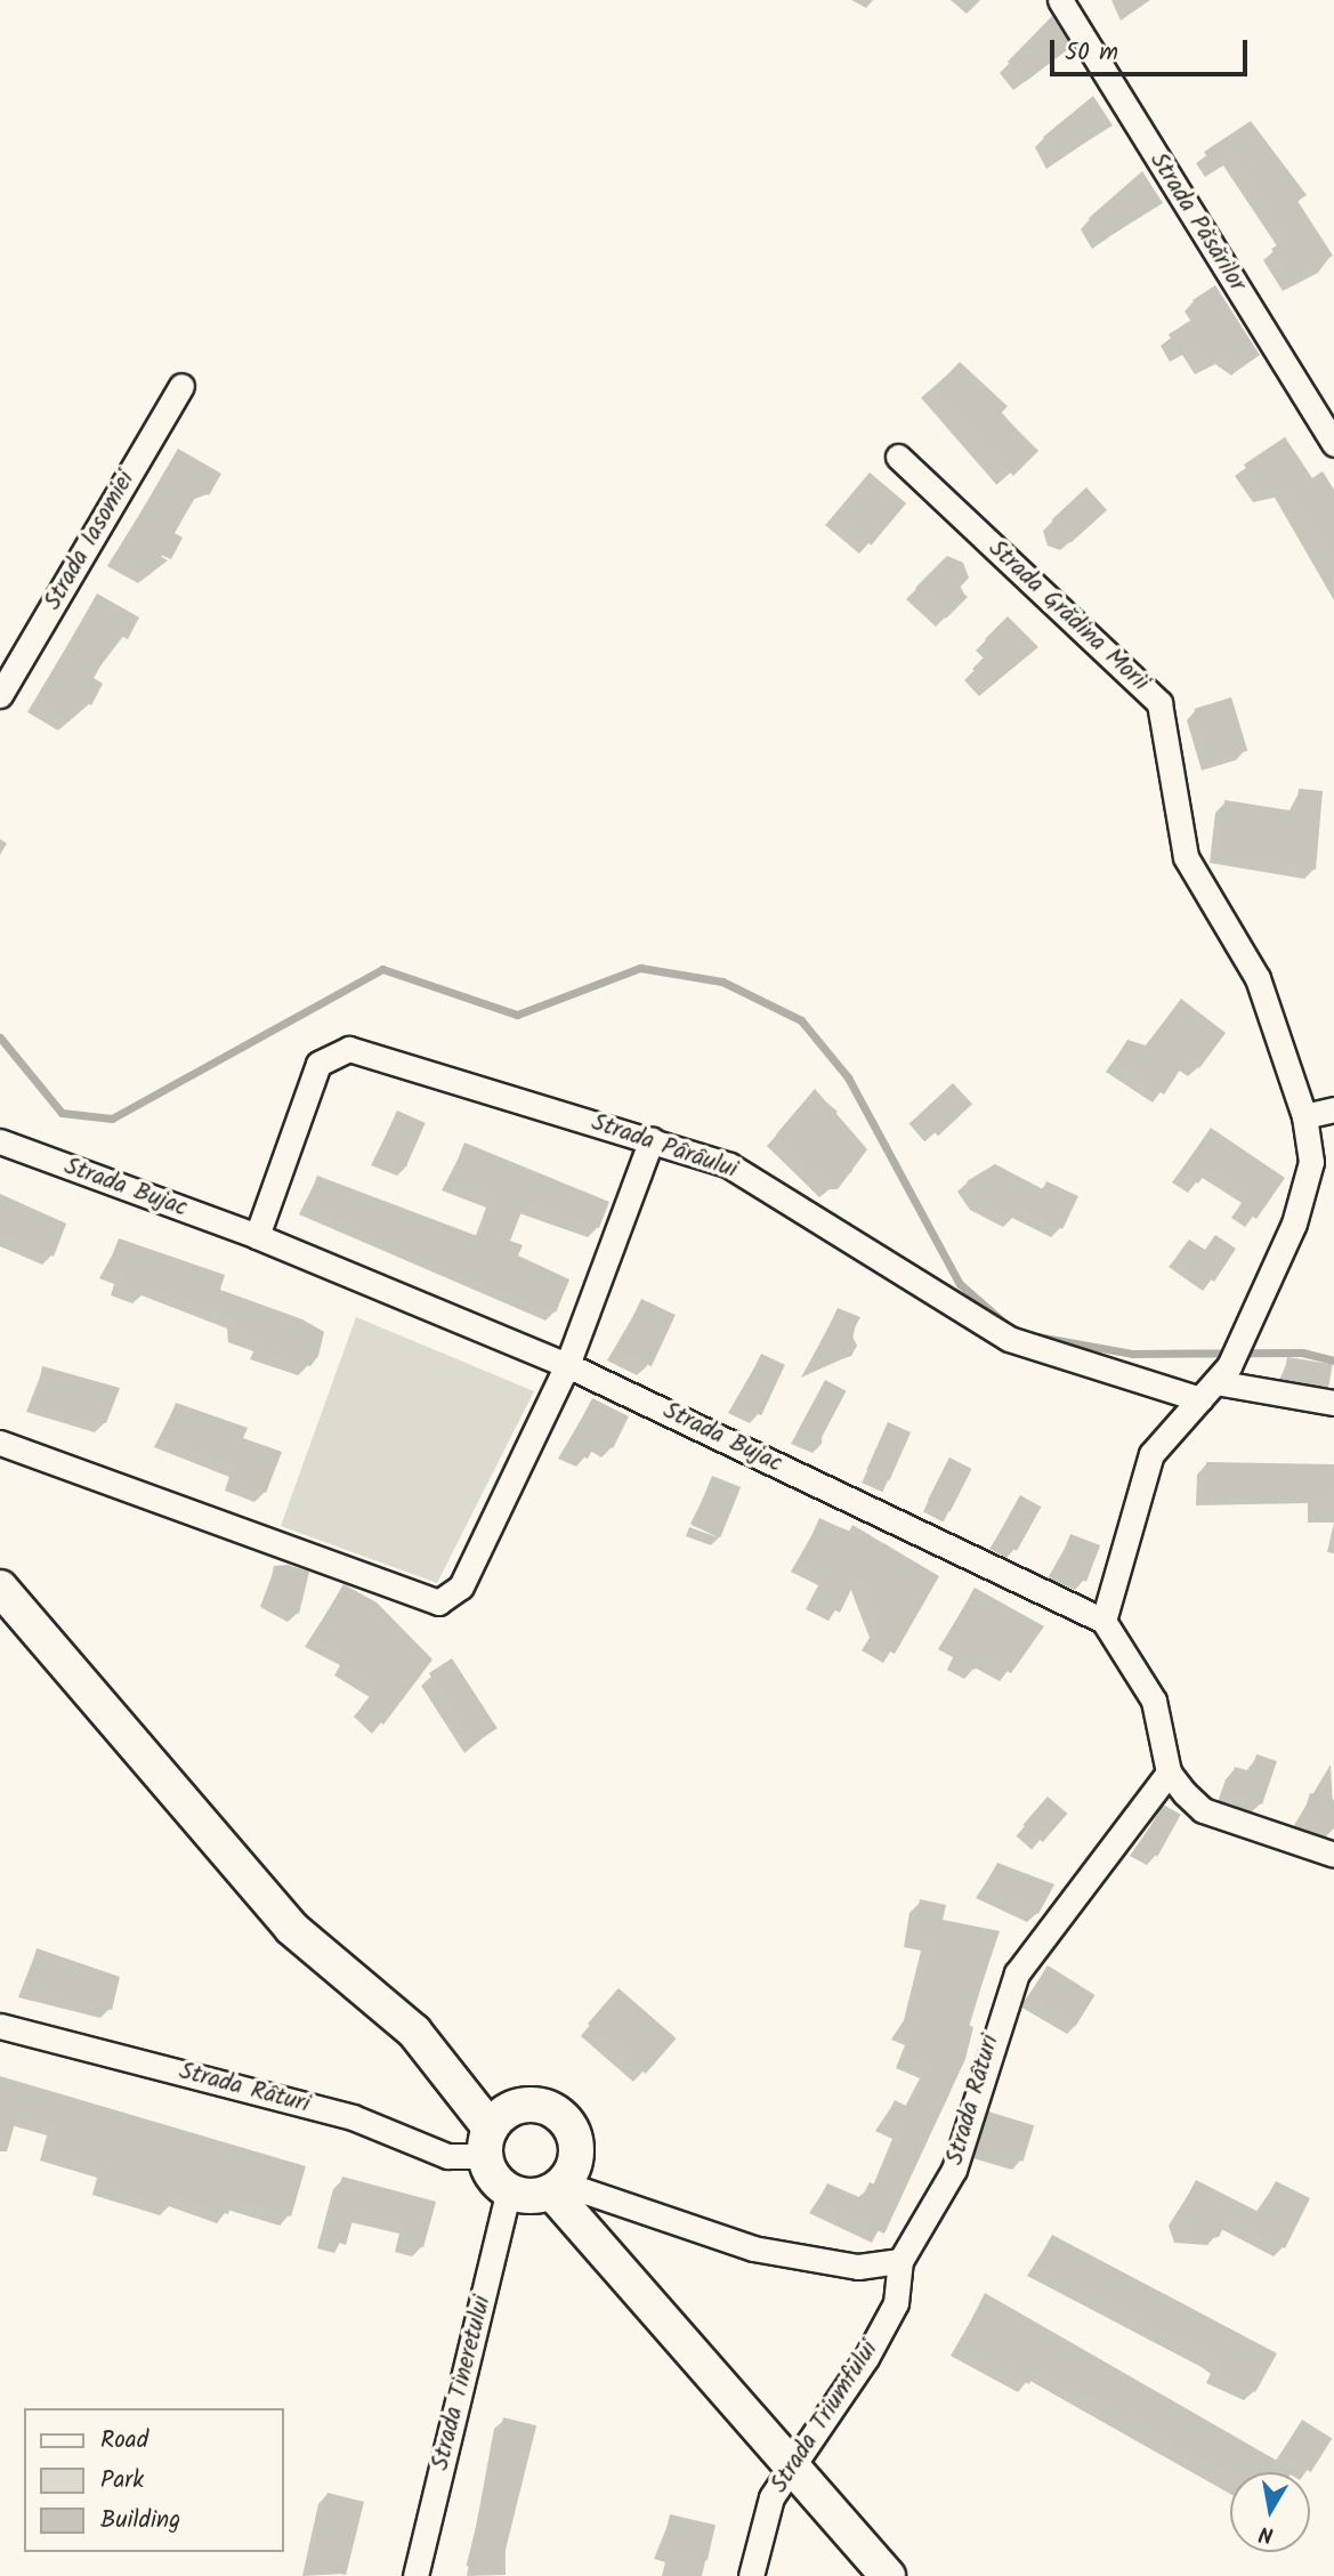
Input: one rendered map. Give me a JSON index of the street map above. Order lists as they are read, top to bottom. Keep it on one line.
{"streets":{"street":["Strada Păsărilor","Strada Iasomiei","Strada Grădina Morii","Strada Pârâului","Strada Bujac","Strada Râturi","Strada Tineretului","Strada Triumfului"]},"crossings":[["Strada Grădina Morii","Strada Pârâului"],["Strada Grădina Morii","Strada Bujac"],["Strada Pârâului","Strada Bujac"],["Strada Râturi","Strada Tineretului"],["Strada Râturi","Strada Triumfului"]],"legend":["Road","Park","Building"],"scale_bar":"50 m","north":"bottom"}
